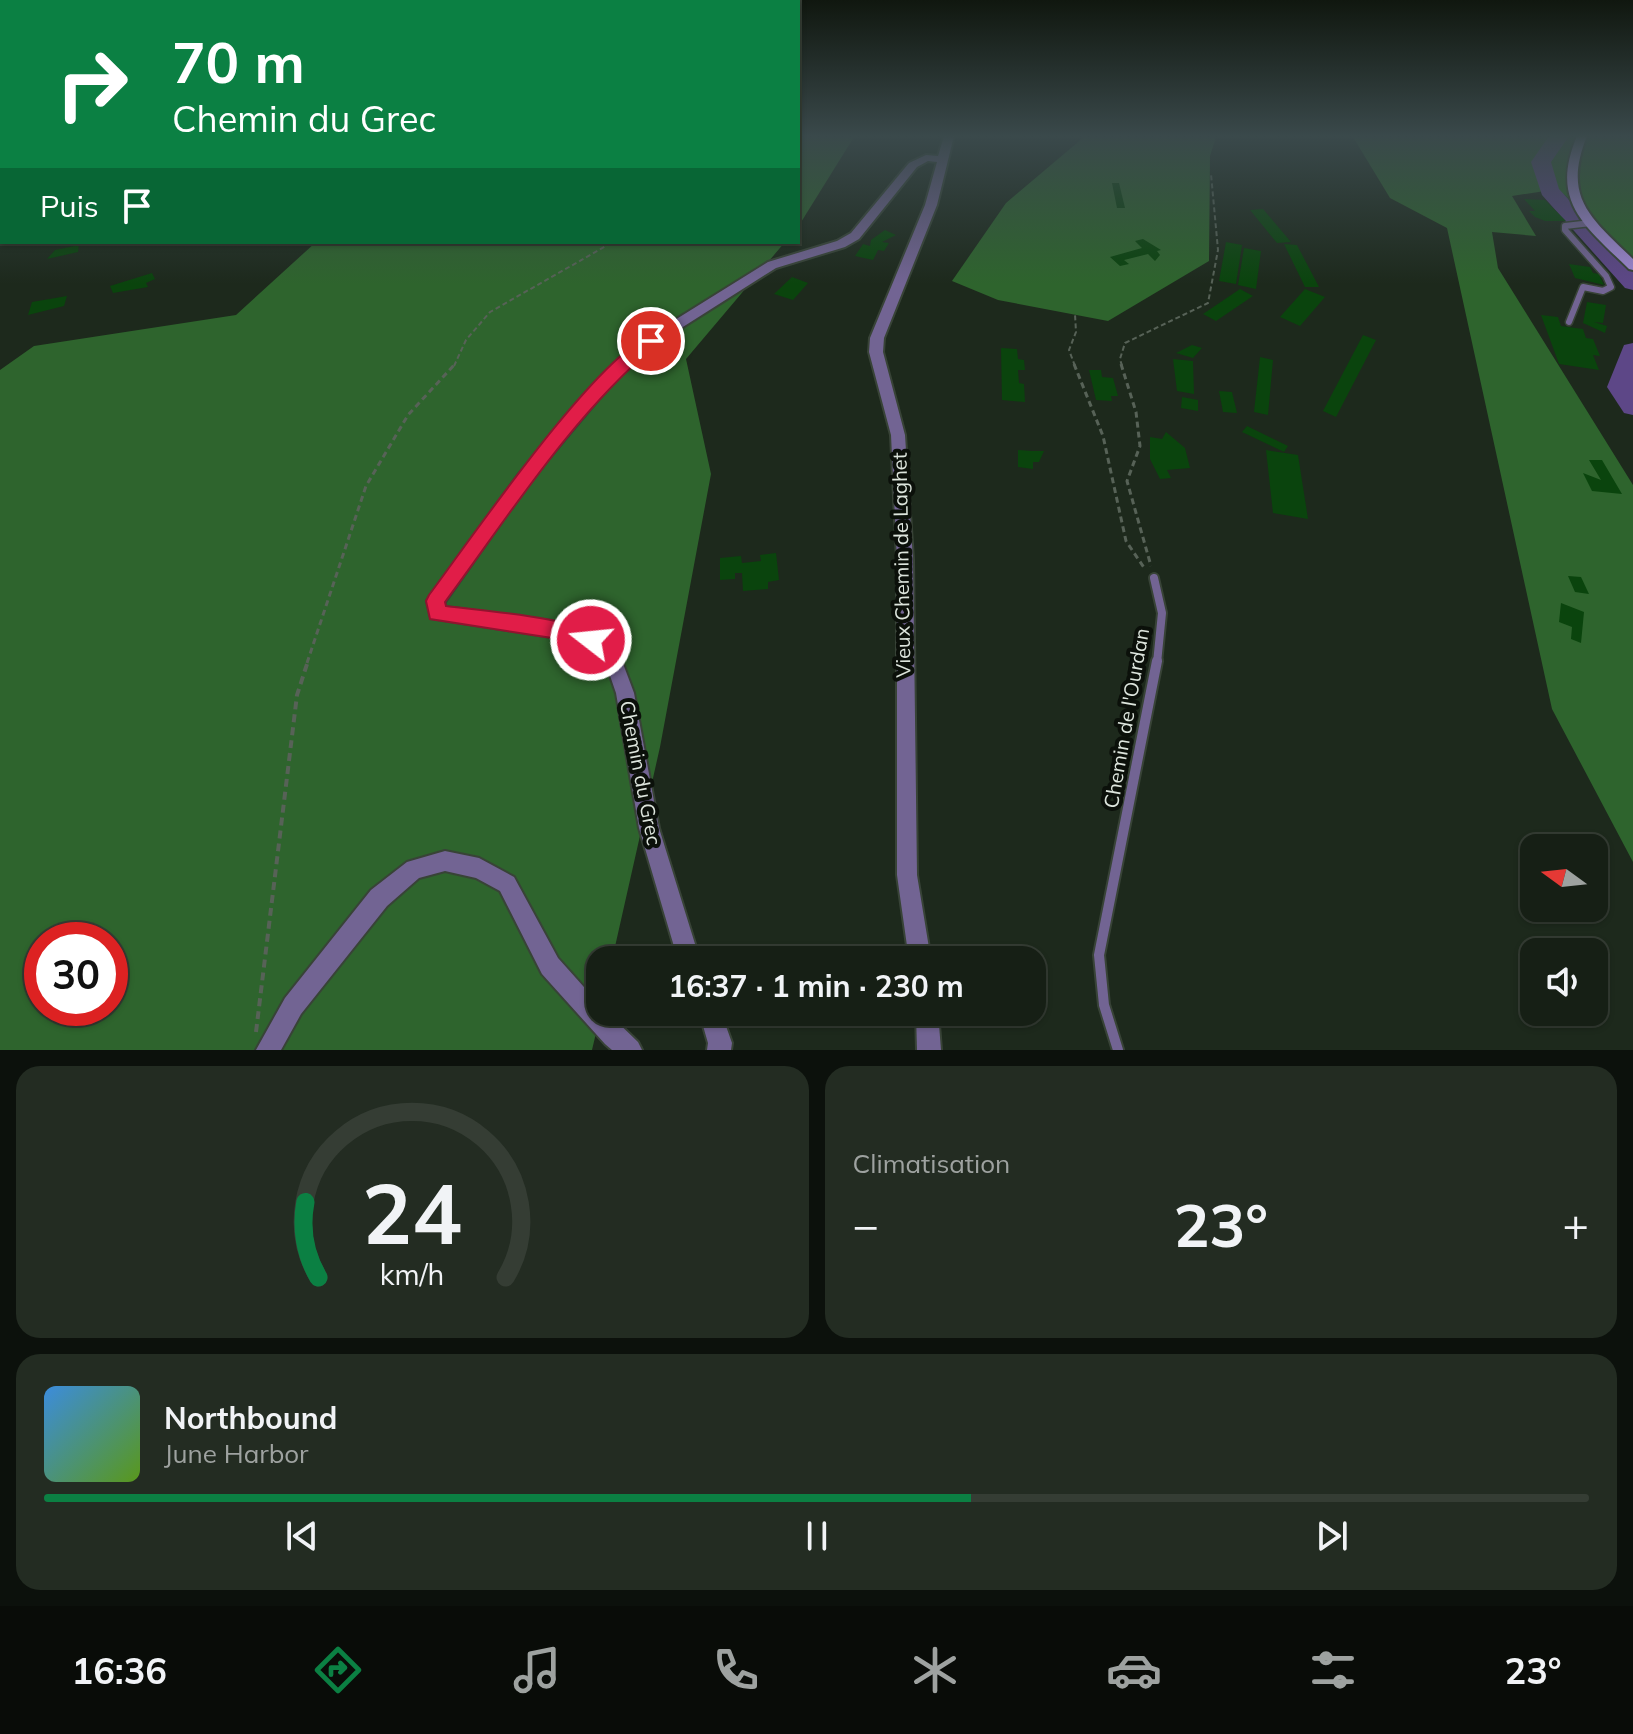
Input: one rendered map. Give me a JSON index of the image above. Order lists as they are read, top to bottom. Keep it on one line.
{"streets":{"street":["Vieux Chemin de Laghet","Chemin du Grec"],"lane":["Chemin de l'Ourdan"]},"north":"left","page":{"turn":["70 m","Chemin du Grec"],"then":"Puis","limit":"30","trip":"16:37 · 1 min · 230 m","tile":"Climatisation","heat":["−","23°","+"],"song":["Northbound","June Harbor"],"tabs":["16:36","23°"],"gauge":["24","km/h"]}}
